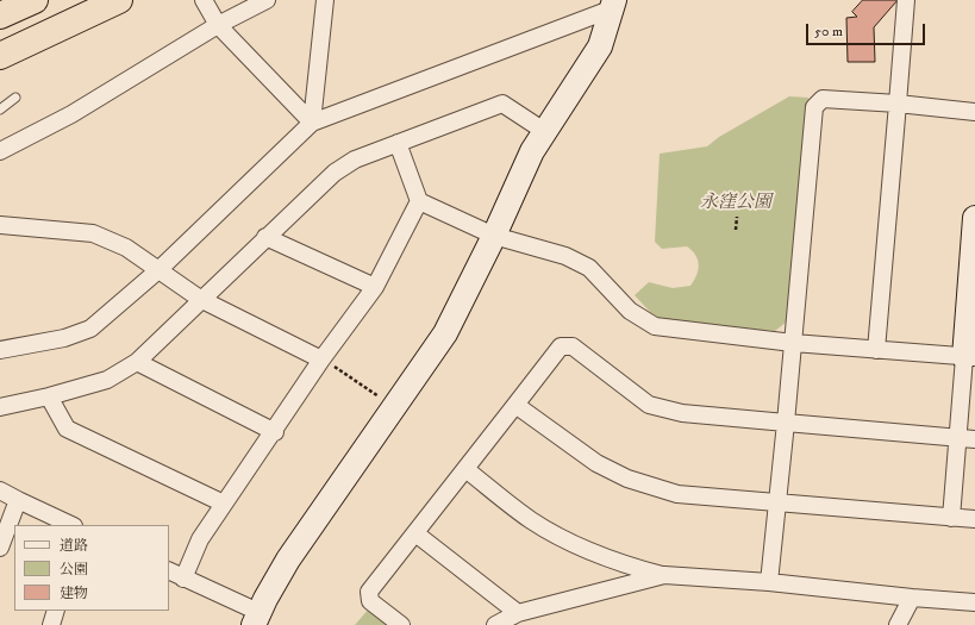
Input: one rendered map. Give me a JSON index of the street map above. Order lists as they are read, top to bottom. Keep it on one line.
{"parks":["永窪公園"],"legend":["道路","公園","建物"],"scale_bar":"50 m"}
